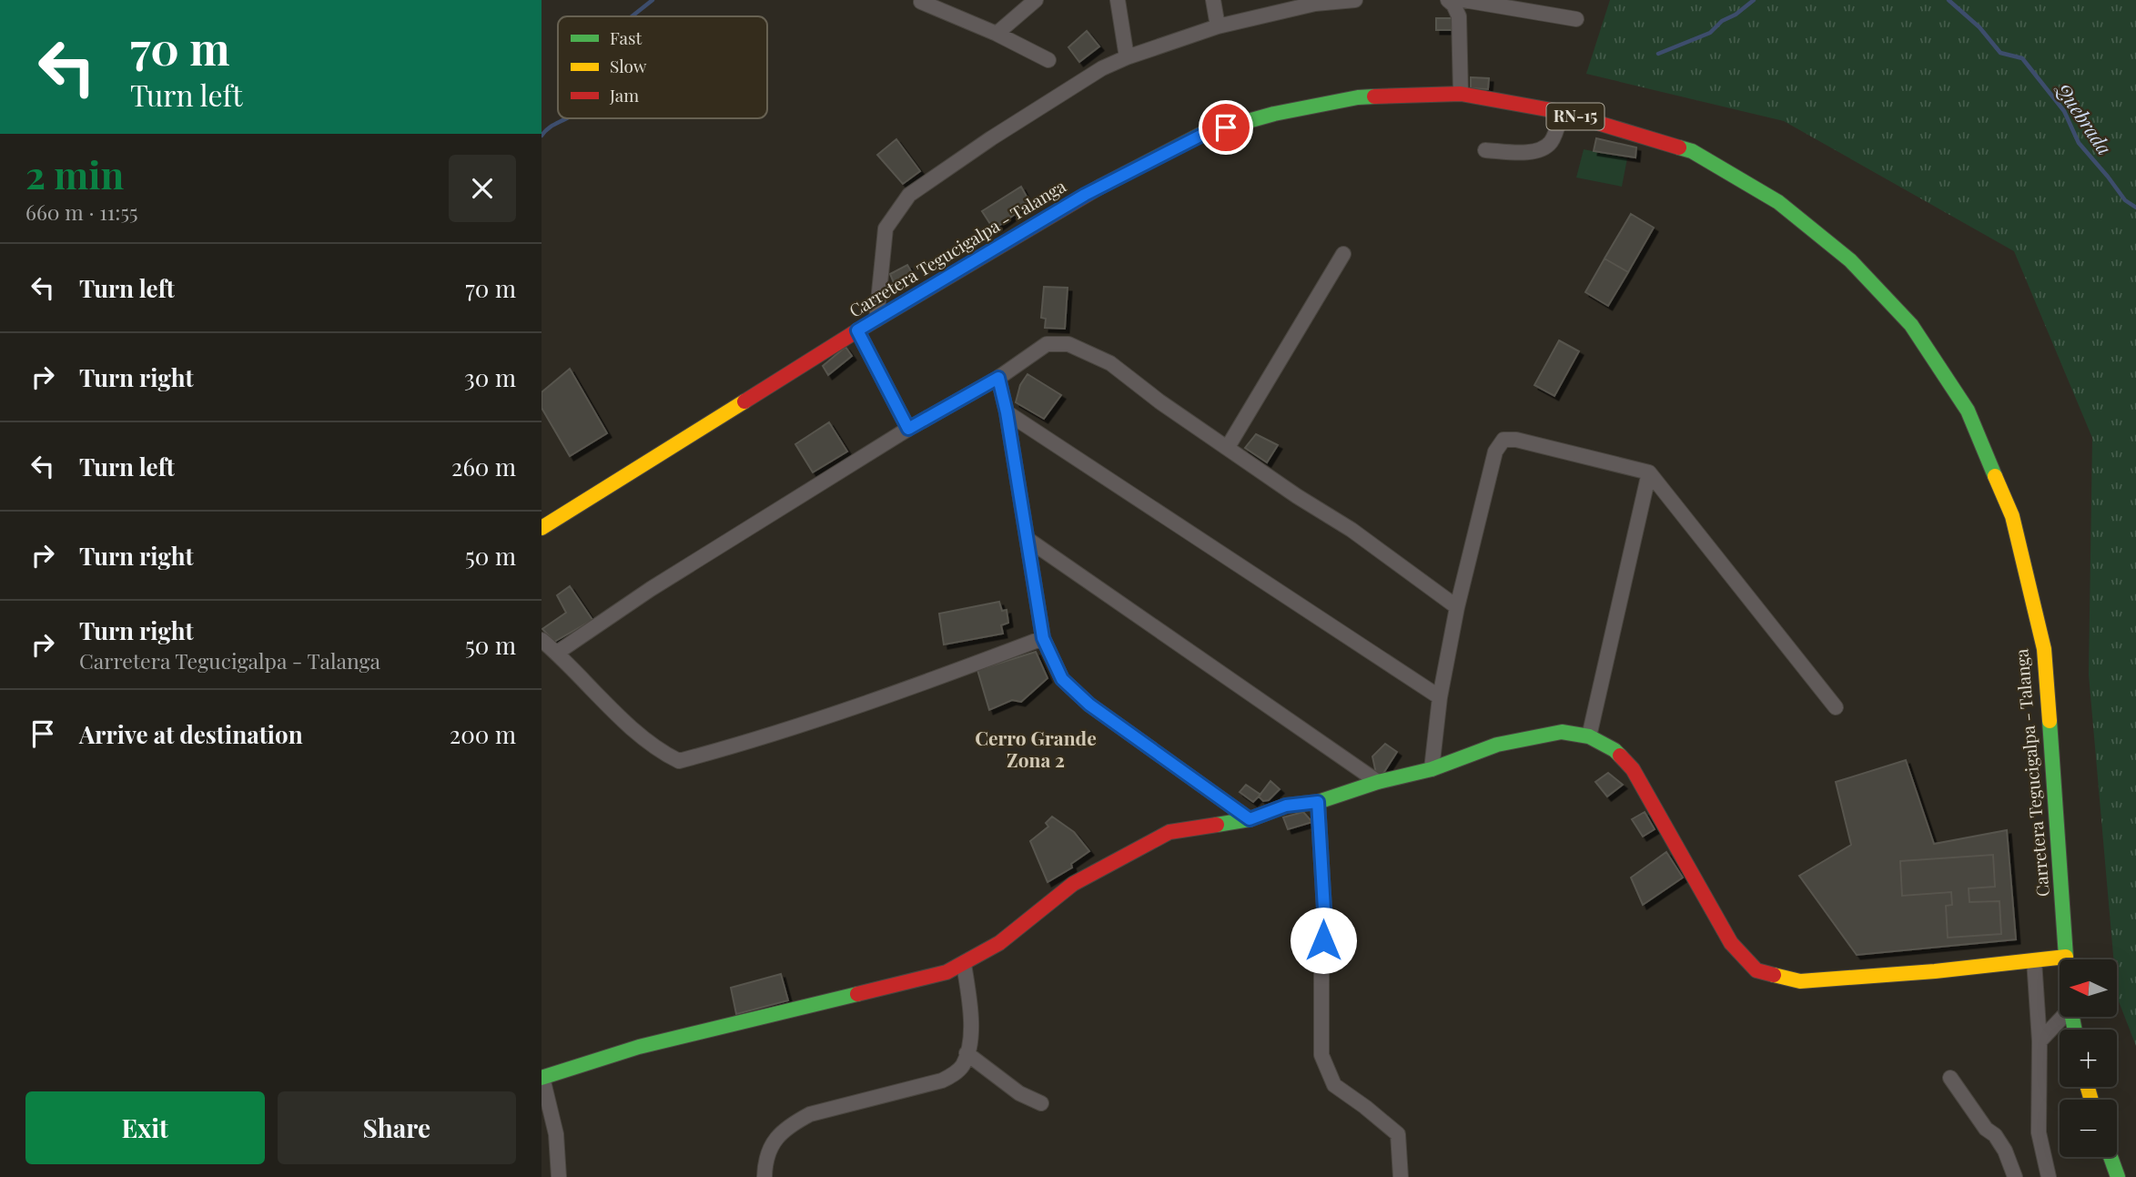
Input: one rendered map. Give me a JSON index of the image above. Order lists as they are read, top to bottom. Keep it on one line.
{"streets":{"main road":["RN-15","Carretera Tegucigalpa - Talanga"]},"districts":["Cerro Grande Zona 2"],"water":["Quebrada"],"legend":["Fast","Slow","Jam"],"north":"left","page":{"turn":["70 m","Turn left"],"heading":["2 min","660 m · 11:55"],"list":[{"name":"Turn left","value":"70 m"},{"name":"Turn right","value":"30 m"},{"name":"Turn left","value":"260 m"},{"name":"Turn right","value":"50 m"},{"name":"Turn right","note":"Carretera Tegucigalpa - Talanga","value":"50 m"},{"name":"Arrive at destination","value":"200 m"}],"map_buttons":["+","−"],"buttons":["Exit","Share"]}}
